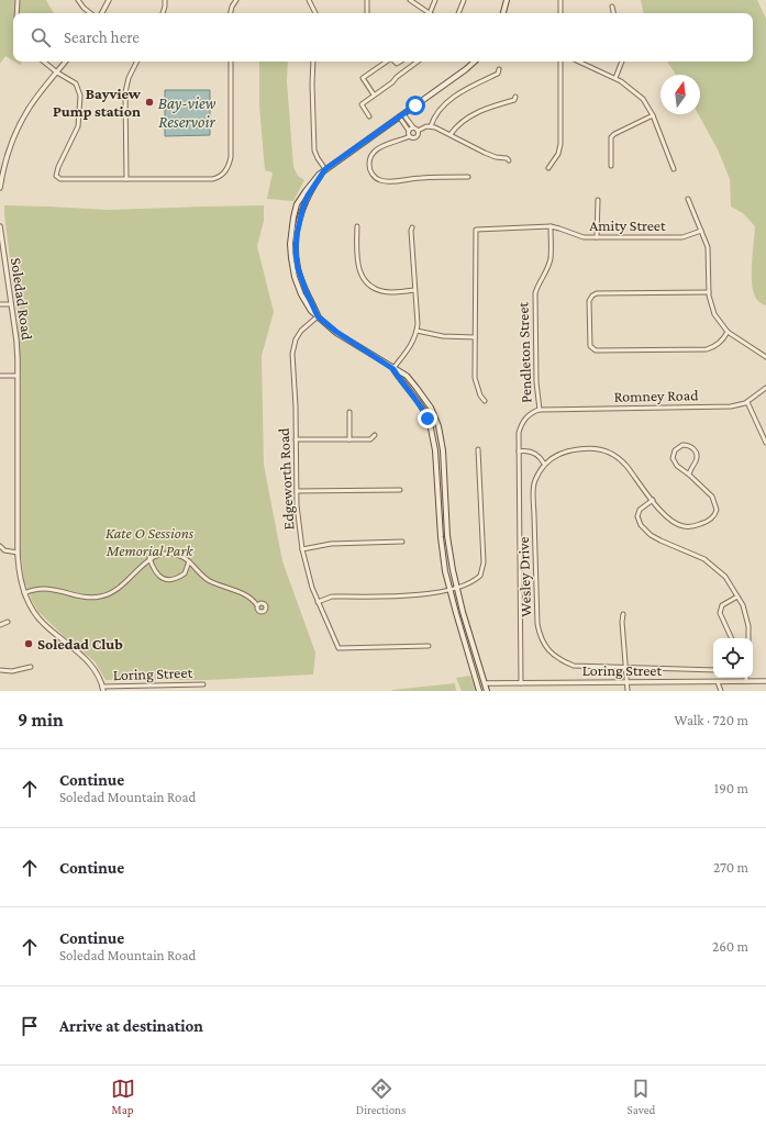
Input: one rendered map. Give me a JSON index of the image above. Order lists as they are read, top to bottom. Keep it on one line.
{"streets":{"street":["Amity Street","Soledad Road","Pendleton Street","Romney Road","Edgeworth Road","Wesley Drive","Loring Street"]},"crossings":[["Amity Street","Pendleton Street"],["Soledad Road","Loring Street"],["Pendleton Street","Romney Road"],["Pendleton Street","Loring Street"]],"water":["Bay-view Reservoir"],"parks":["Kate O Sessions Memorial Park"],"places":["Bayview Pump station","Soledad Club"],"north":"top","page":{"search":"Search here","heading":["9 min","Walk · 720 m"],"list":[["Continue","Soledad Mountain Road","190 m"],["Continue","270 m"],["Continue","Soledad Mountain Road","260 m"],"Arrive at destination"],"nav":["Map","Directions","Saved"]}}
